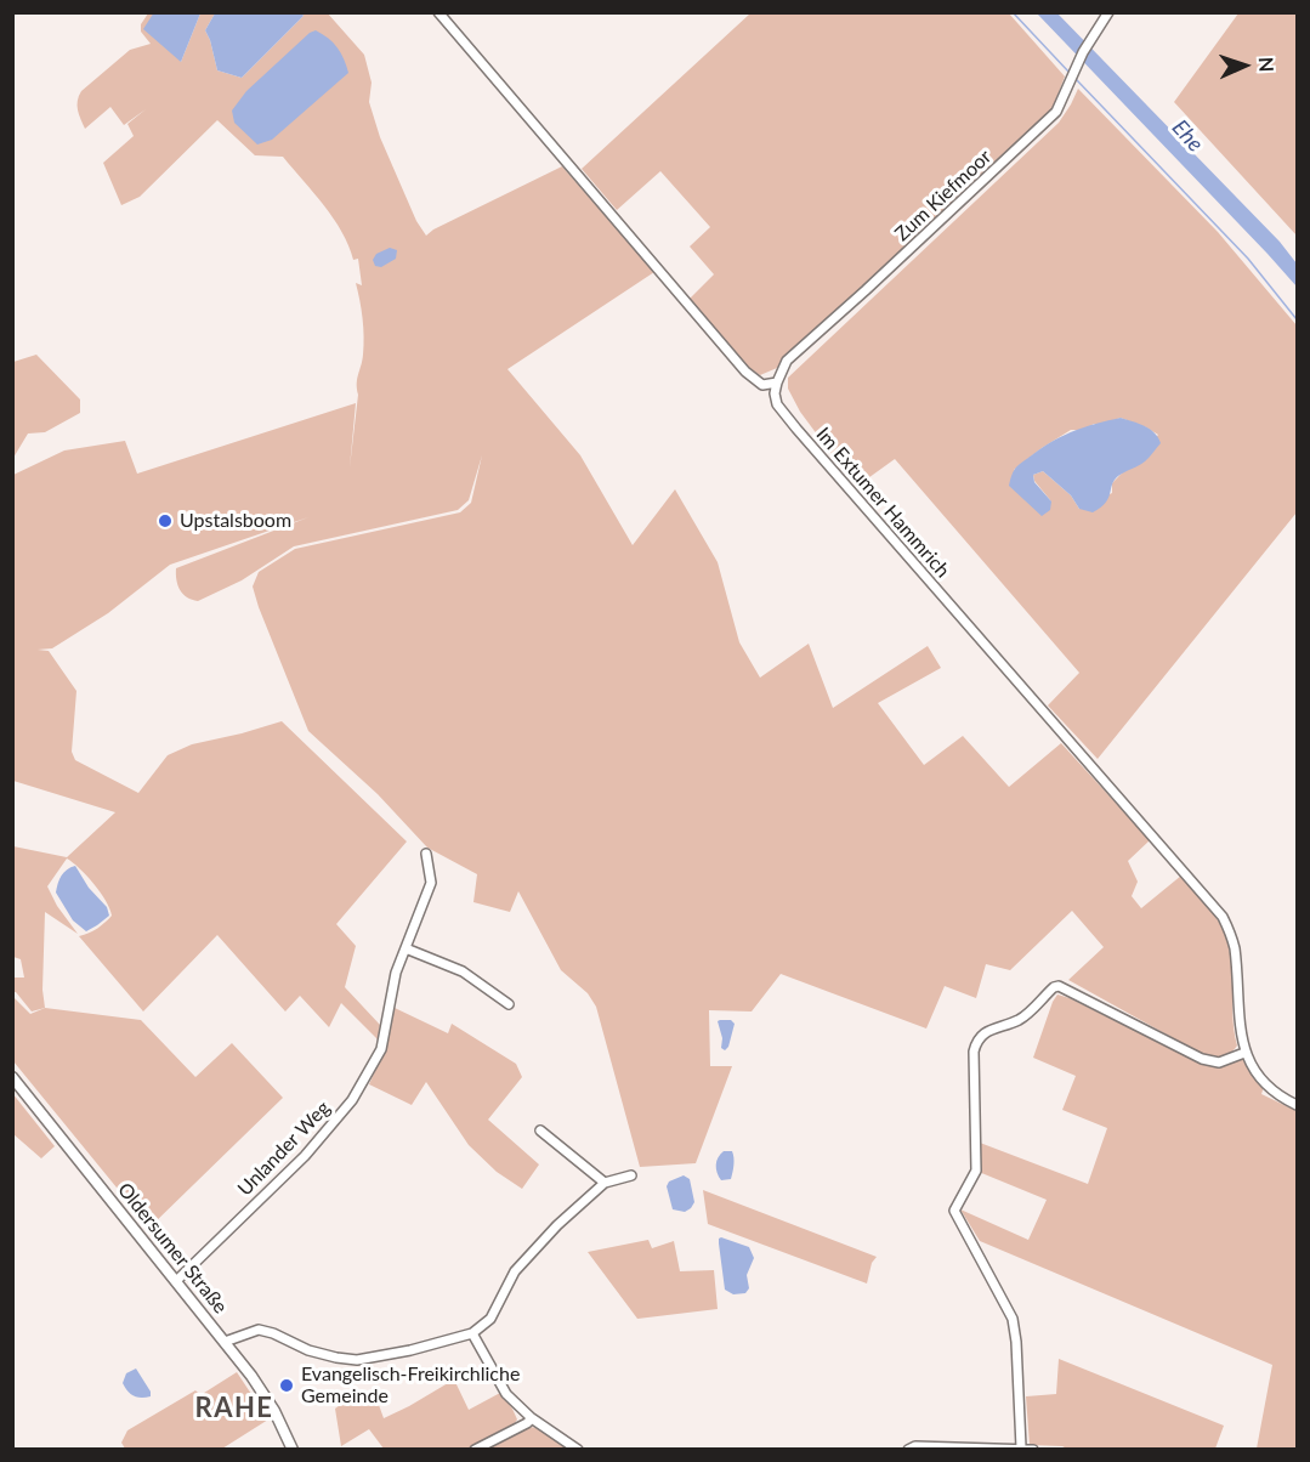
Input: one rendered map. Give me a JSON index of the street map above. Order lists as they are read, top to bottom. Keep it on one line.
{"streets":{"main road":["Oldersumer Straße"],"street":["Zum Kiefmoor","Im Extumer Hammrich","Unlander Weg"]},"crossings":[["Zum Kiefmoor","Im Extumer Hammrich"],["Unlander Weg","Oldersumer Straße"]],"districts":["RAHE"],"water":["Ehe"],"places":["Upstalsboom","Evangelisch-Freikirchliche Gemeinde"],"north":"right"}
